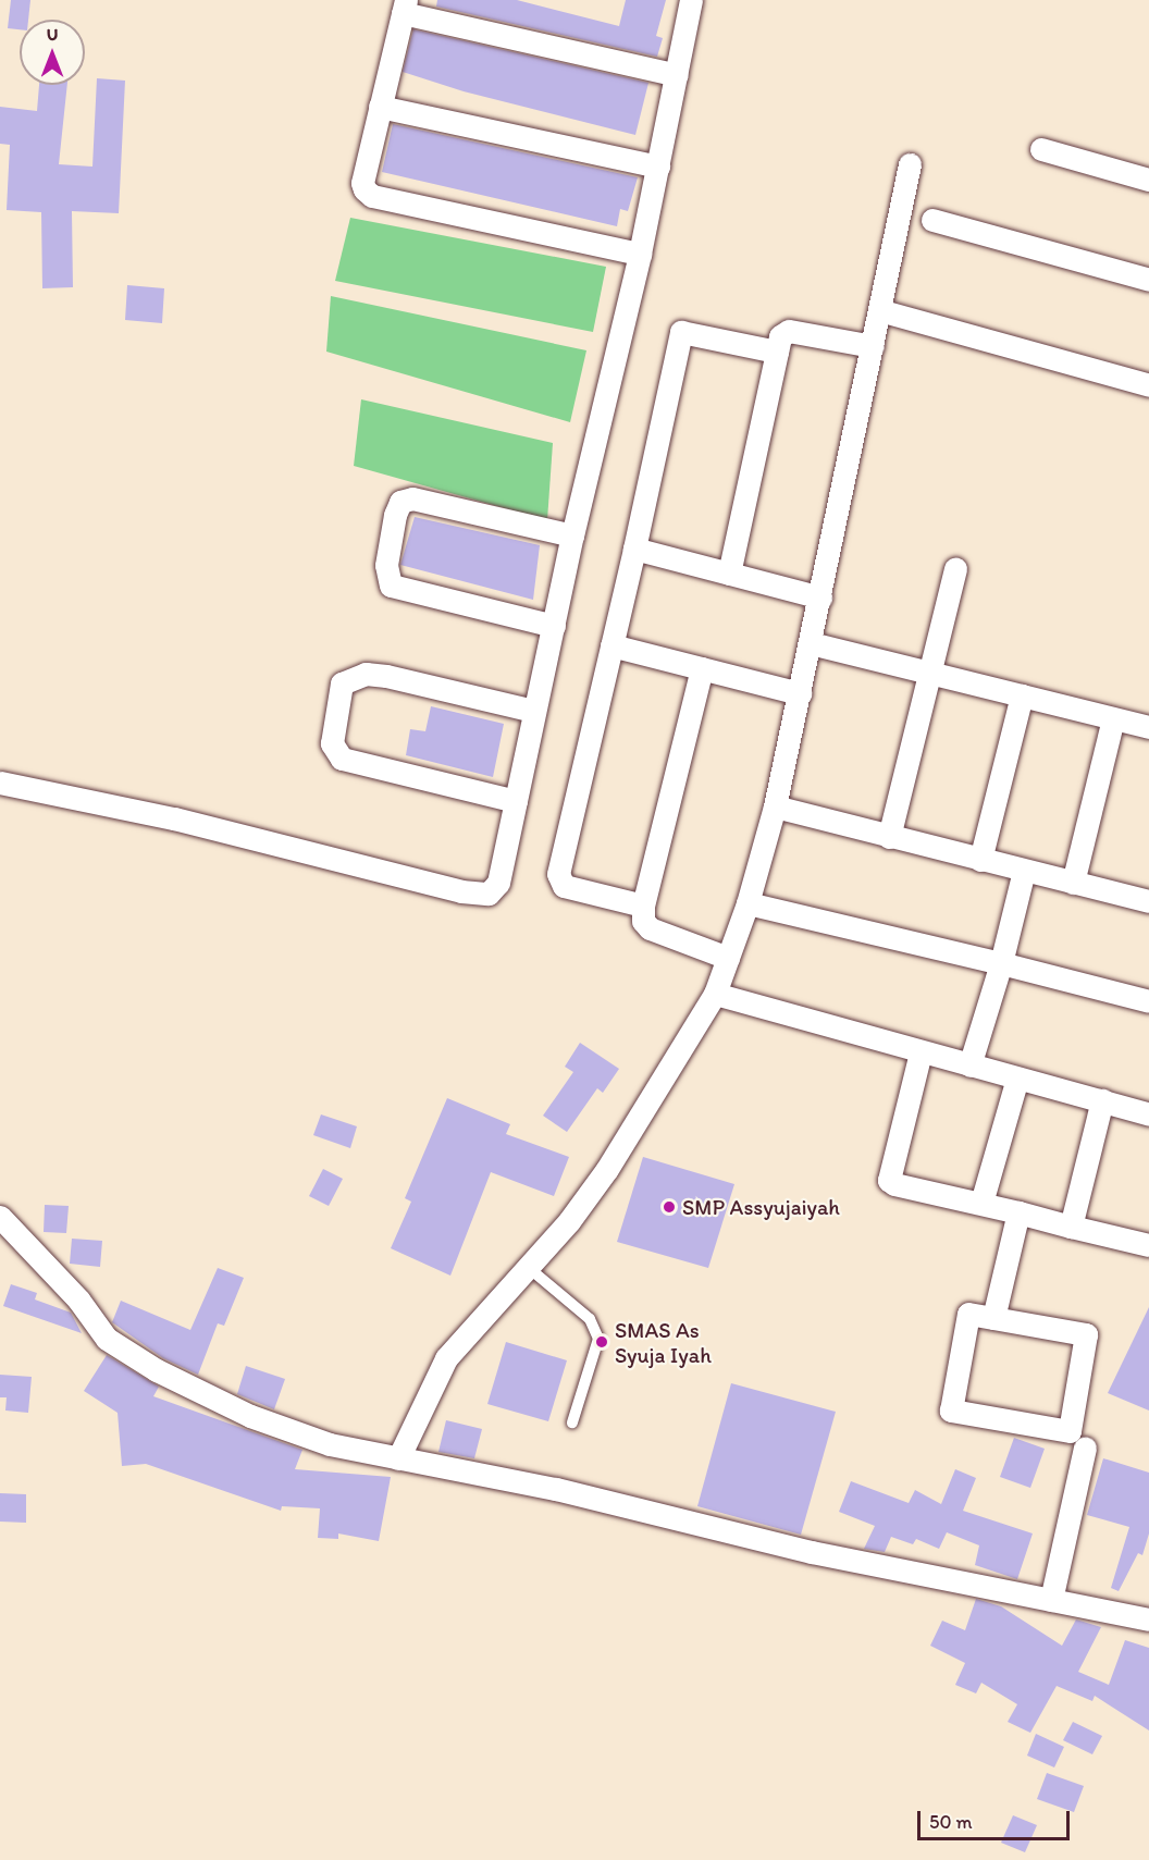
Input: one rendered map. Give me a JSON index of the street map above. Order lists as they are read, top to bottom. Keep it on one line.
{"places":["SMP Assyujaiyah","SMAS As Syuja Iyah"],"scale_bar":"50 m","north":"top"}
